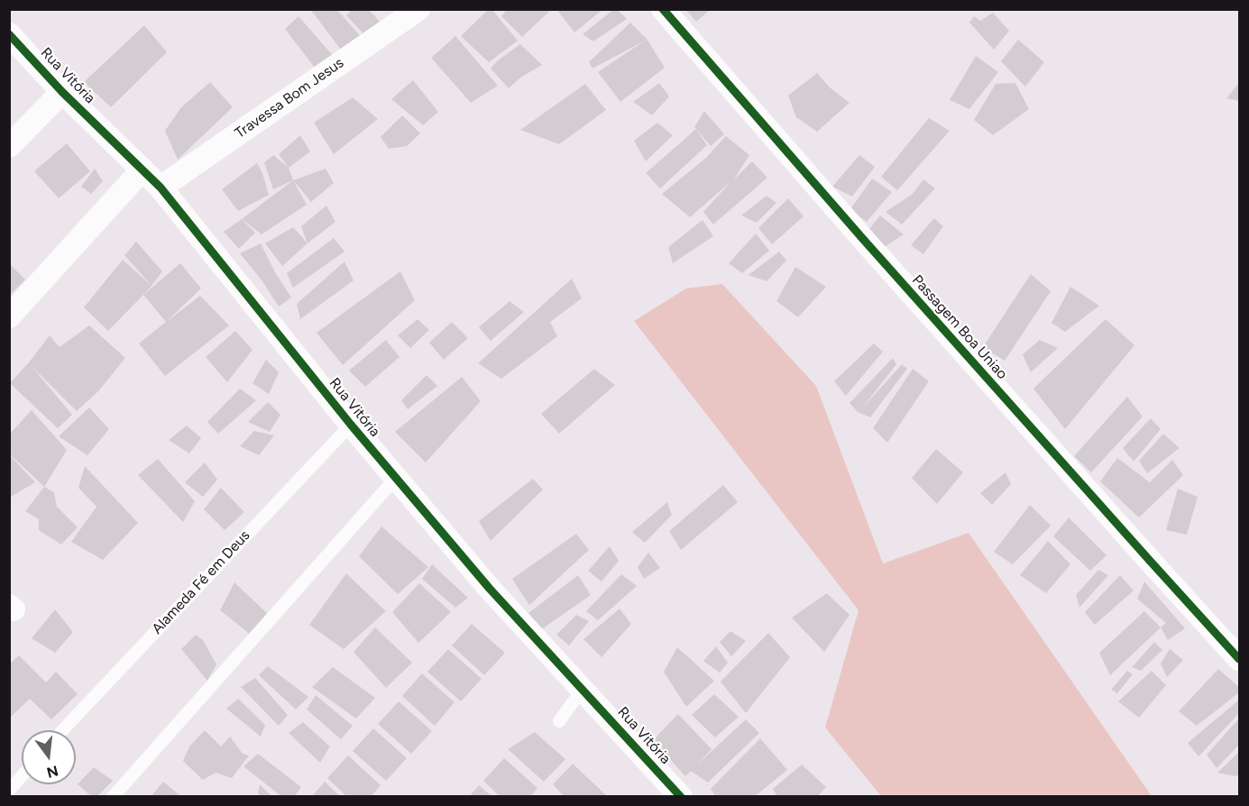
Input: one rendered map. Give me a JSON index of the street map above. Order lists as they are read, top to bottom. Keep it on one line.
{"streets":{"street":["Rua Vitória","Travessa Bom Jesus","Passagem Boa Uniao"],"lane":["Alameda Fé em Deus"]},"crossings":[["Rua Vitória","Travessa Bom Jesus"],["Rua Vitória","Alameda Fé em Deus"]],"north":"bottom"}
